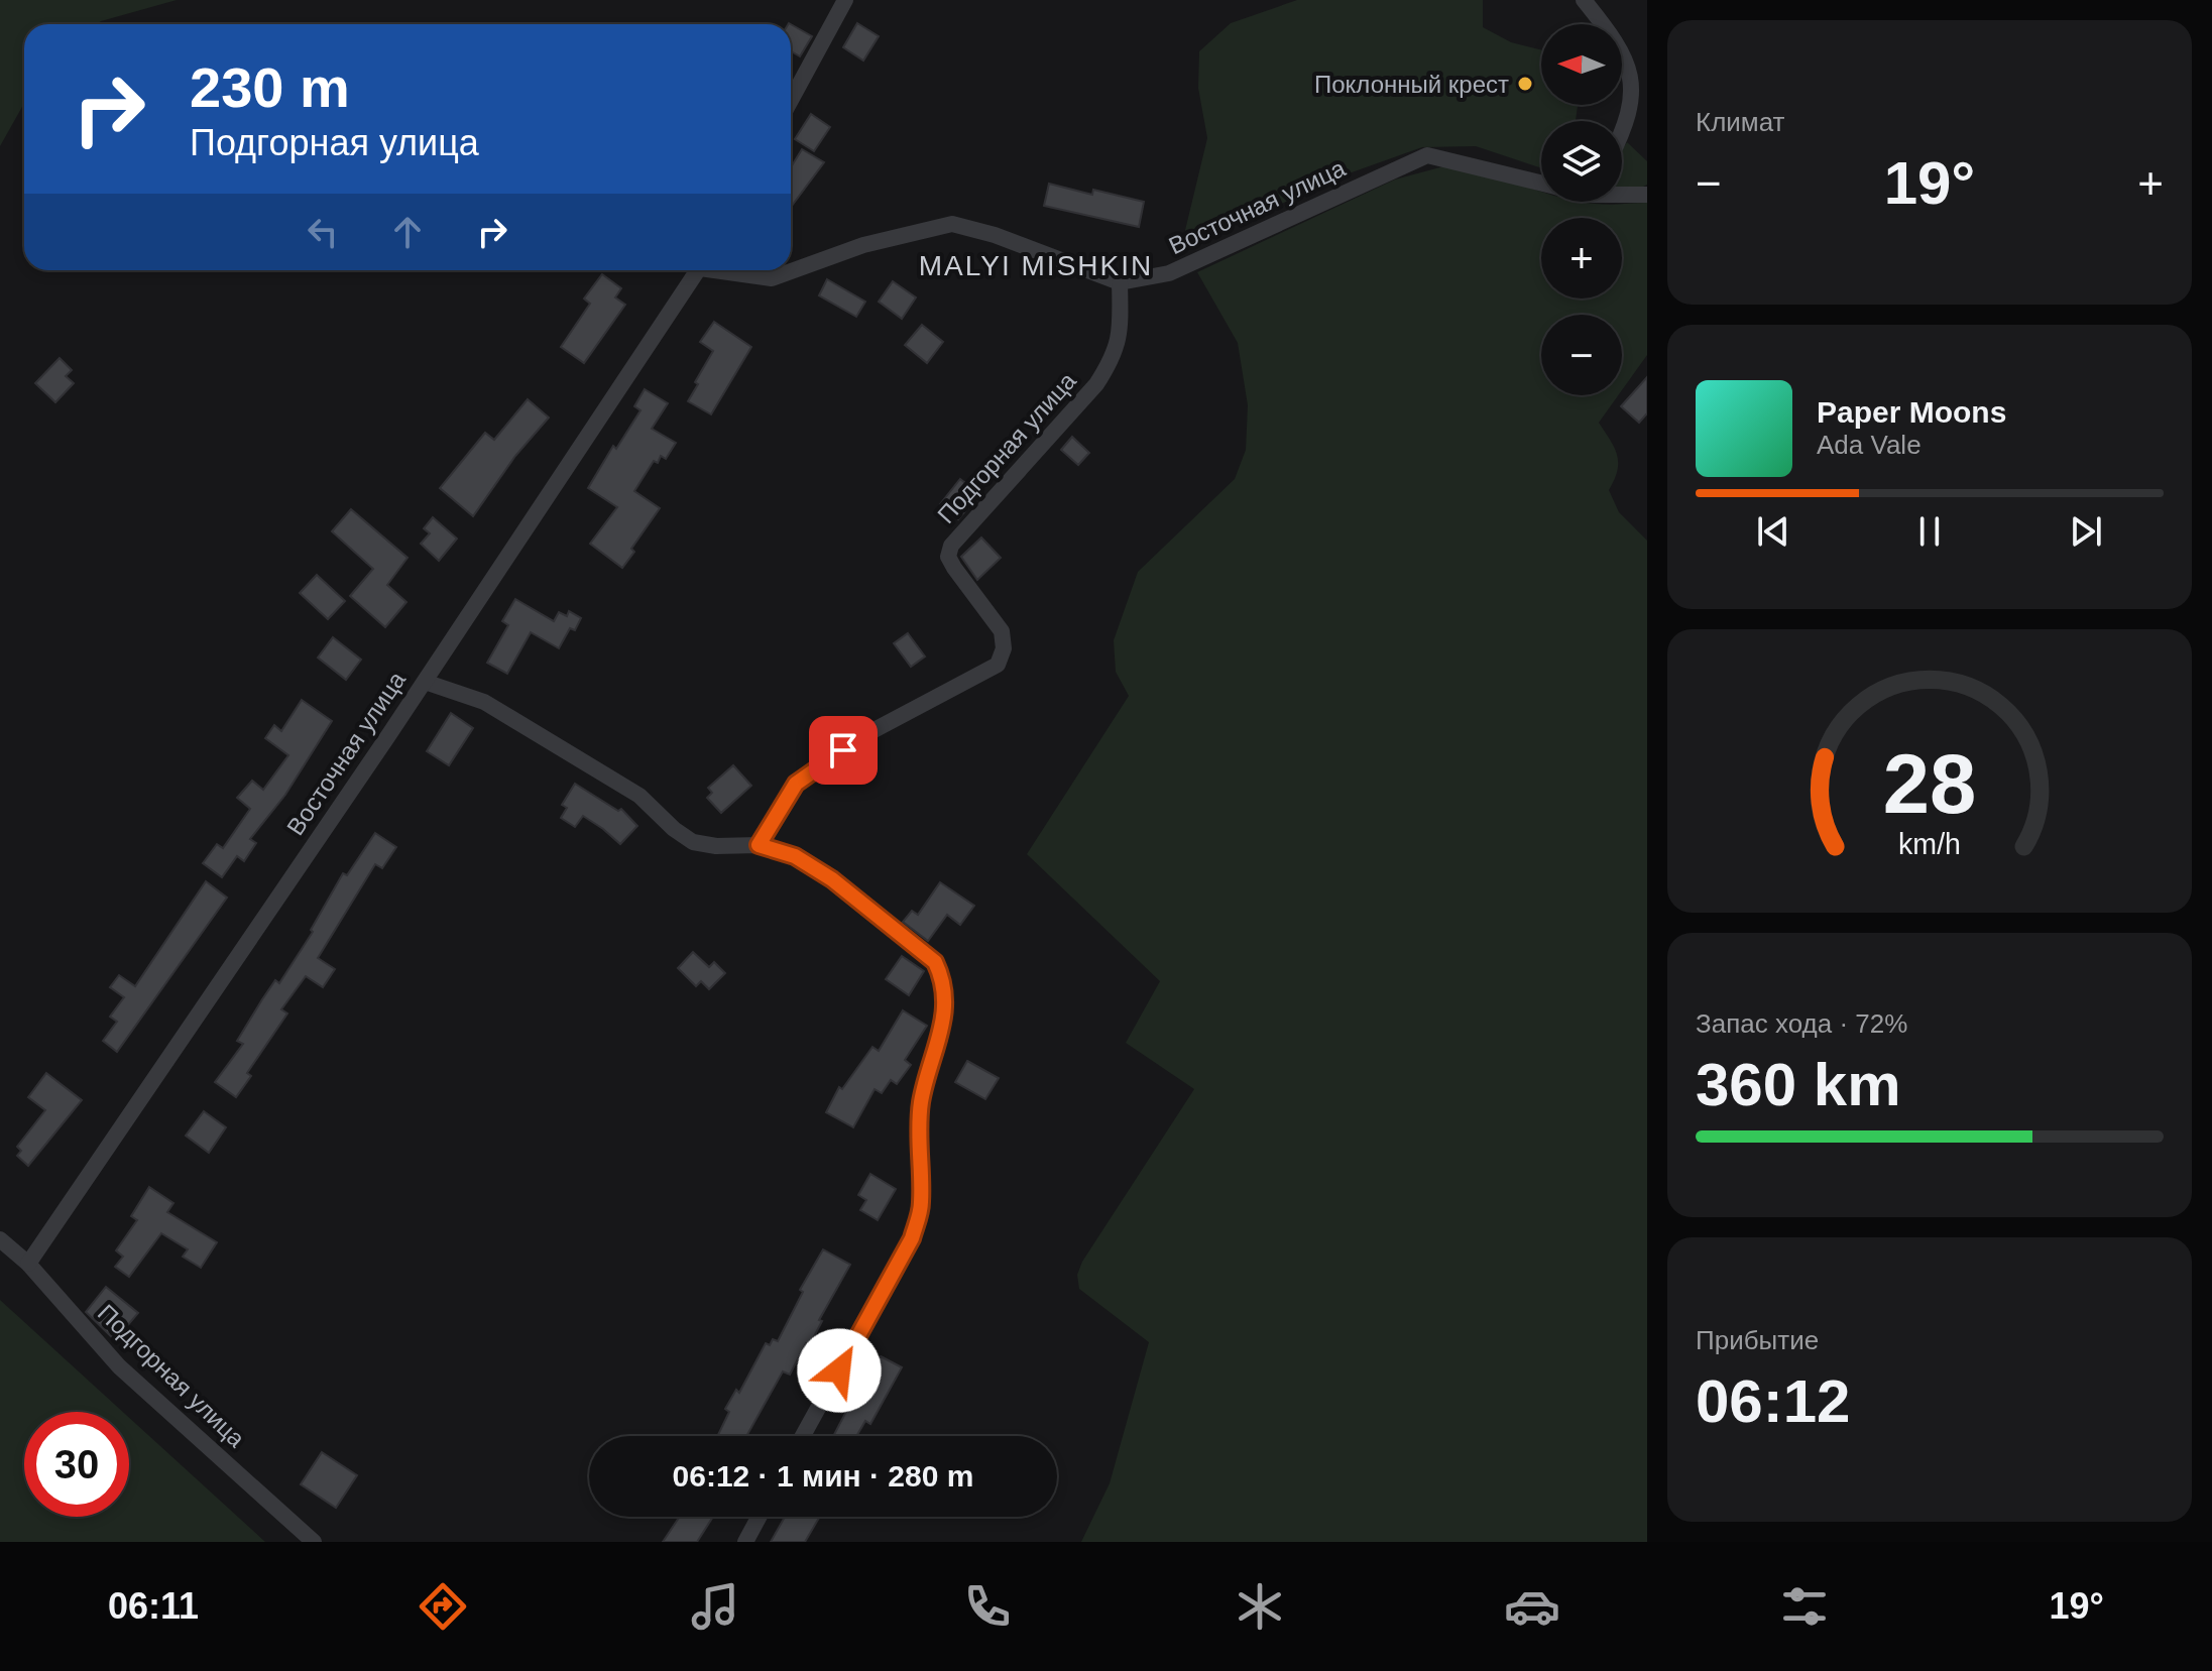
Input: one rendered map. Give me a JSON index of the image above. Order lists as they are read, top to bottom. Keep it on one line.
{"streets":{"street":["Восточная улица","Подгорная улица"]},"crossings":[["Восточная улица","Подгорная улица"]],"districts":["MALYI MISHKIN"],"places":["Поклонный крест"],"north":"left","page":{"tile":["Климат",["Запас хода · 72%","360 km"],["Прибытие","06:12"]],"map_buttons":["+","−"],"turn":["230 m","Подгорная улица"],"heat":["−","19°","+"],"song":["Paper Moons","Ada Vale"],"limit":"30","trip":"06:12 · 1 мин · 280 m","tabs":["06:11","19°"],"gauge":["28","km/h"]}}
